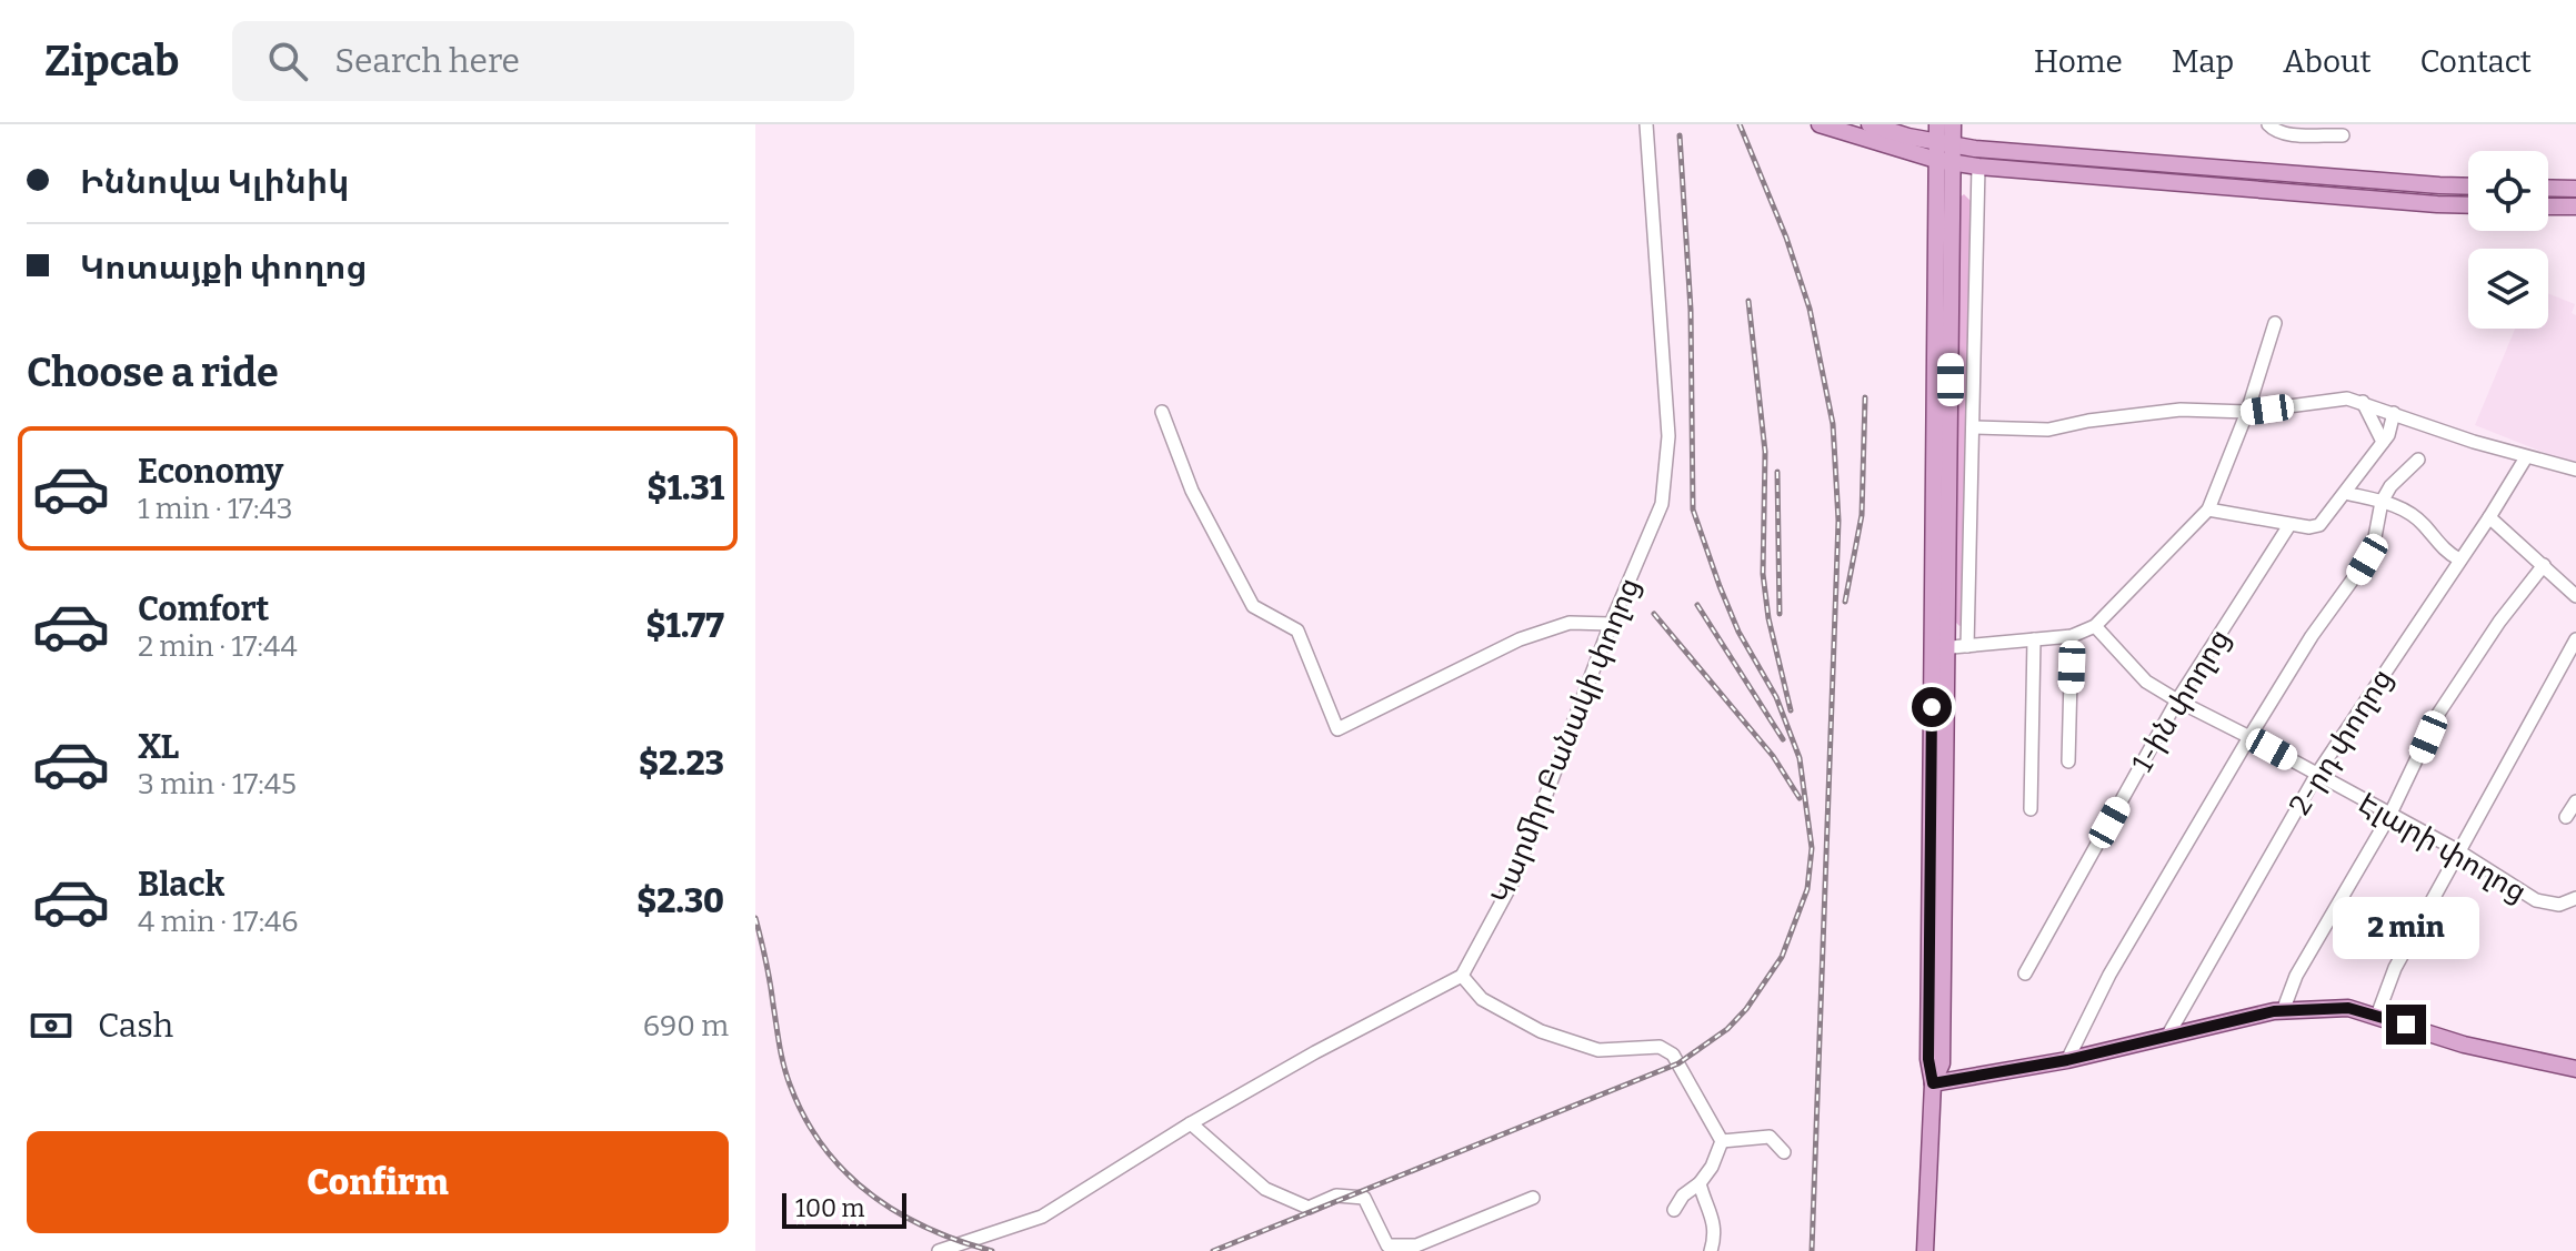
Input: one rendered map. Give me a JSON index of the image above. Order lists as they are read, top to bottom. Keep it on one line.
{"streets":{"street":["1-ին փողոց","Կարմիր Բանակի փողոց","2-րդ փողոց","Էլարի փողոց"]},"crossings":[["1-ին փողոց","Էլարի փողոց"],["2-րդ փողոց","Էլարի փողոց"]],"scale_bar":"100 m","page":{"header":"Zipcab","search":"Search here","nav":["Home","Map","About","Contact"],"banner":["Իննովա Կլինիկ","Կոտայքի փողոց"],"heading":"Choose a ride","list":[{"name":"Economy","note":"1 min · 17:43","value":"$1.31"},{"name":"Comfort","note":"2 min · 17:44","value":"$1.77"},{"name":"XL","note":"3 min · 17:45","value":"$2.23"},{"name":"Black","note":"4 min · 17:46","value":"$2.30"}],"bubble":"2 min","pay":["Cash","690 m"],"buttons":"Confirm","scale":"100 m"}}
